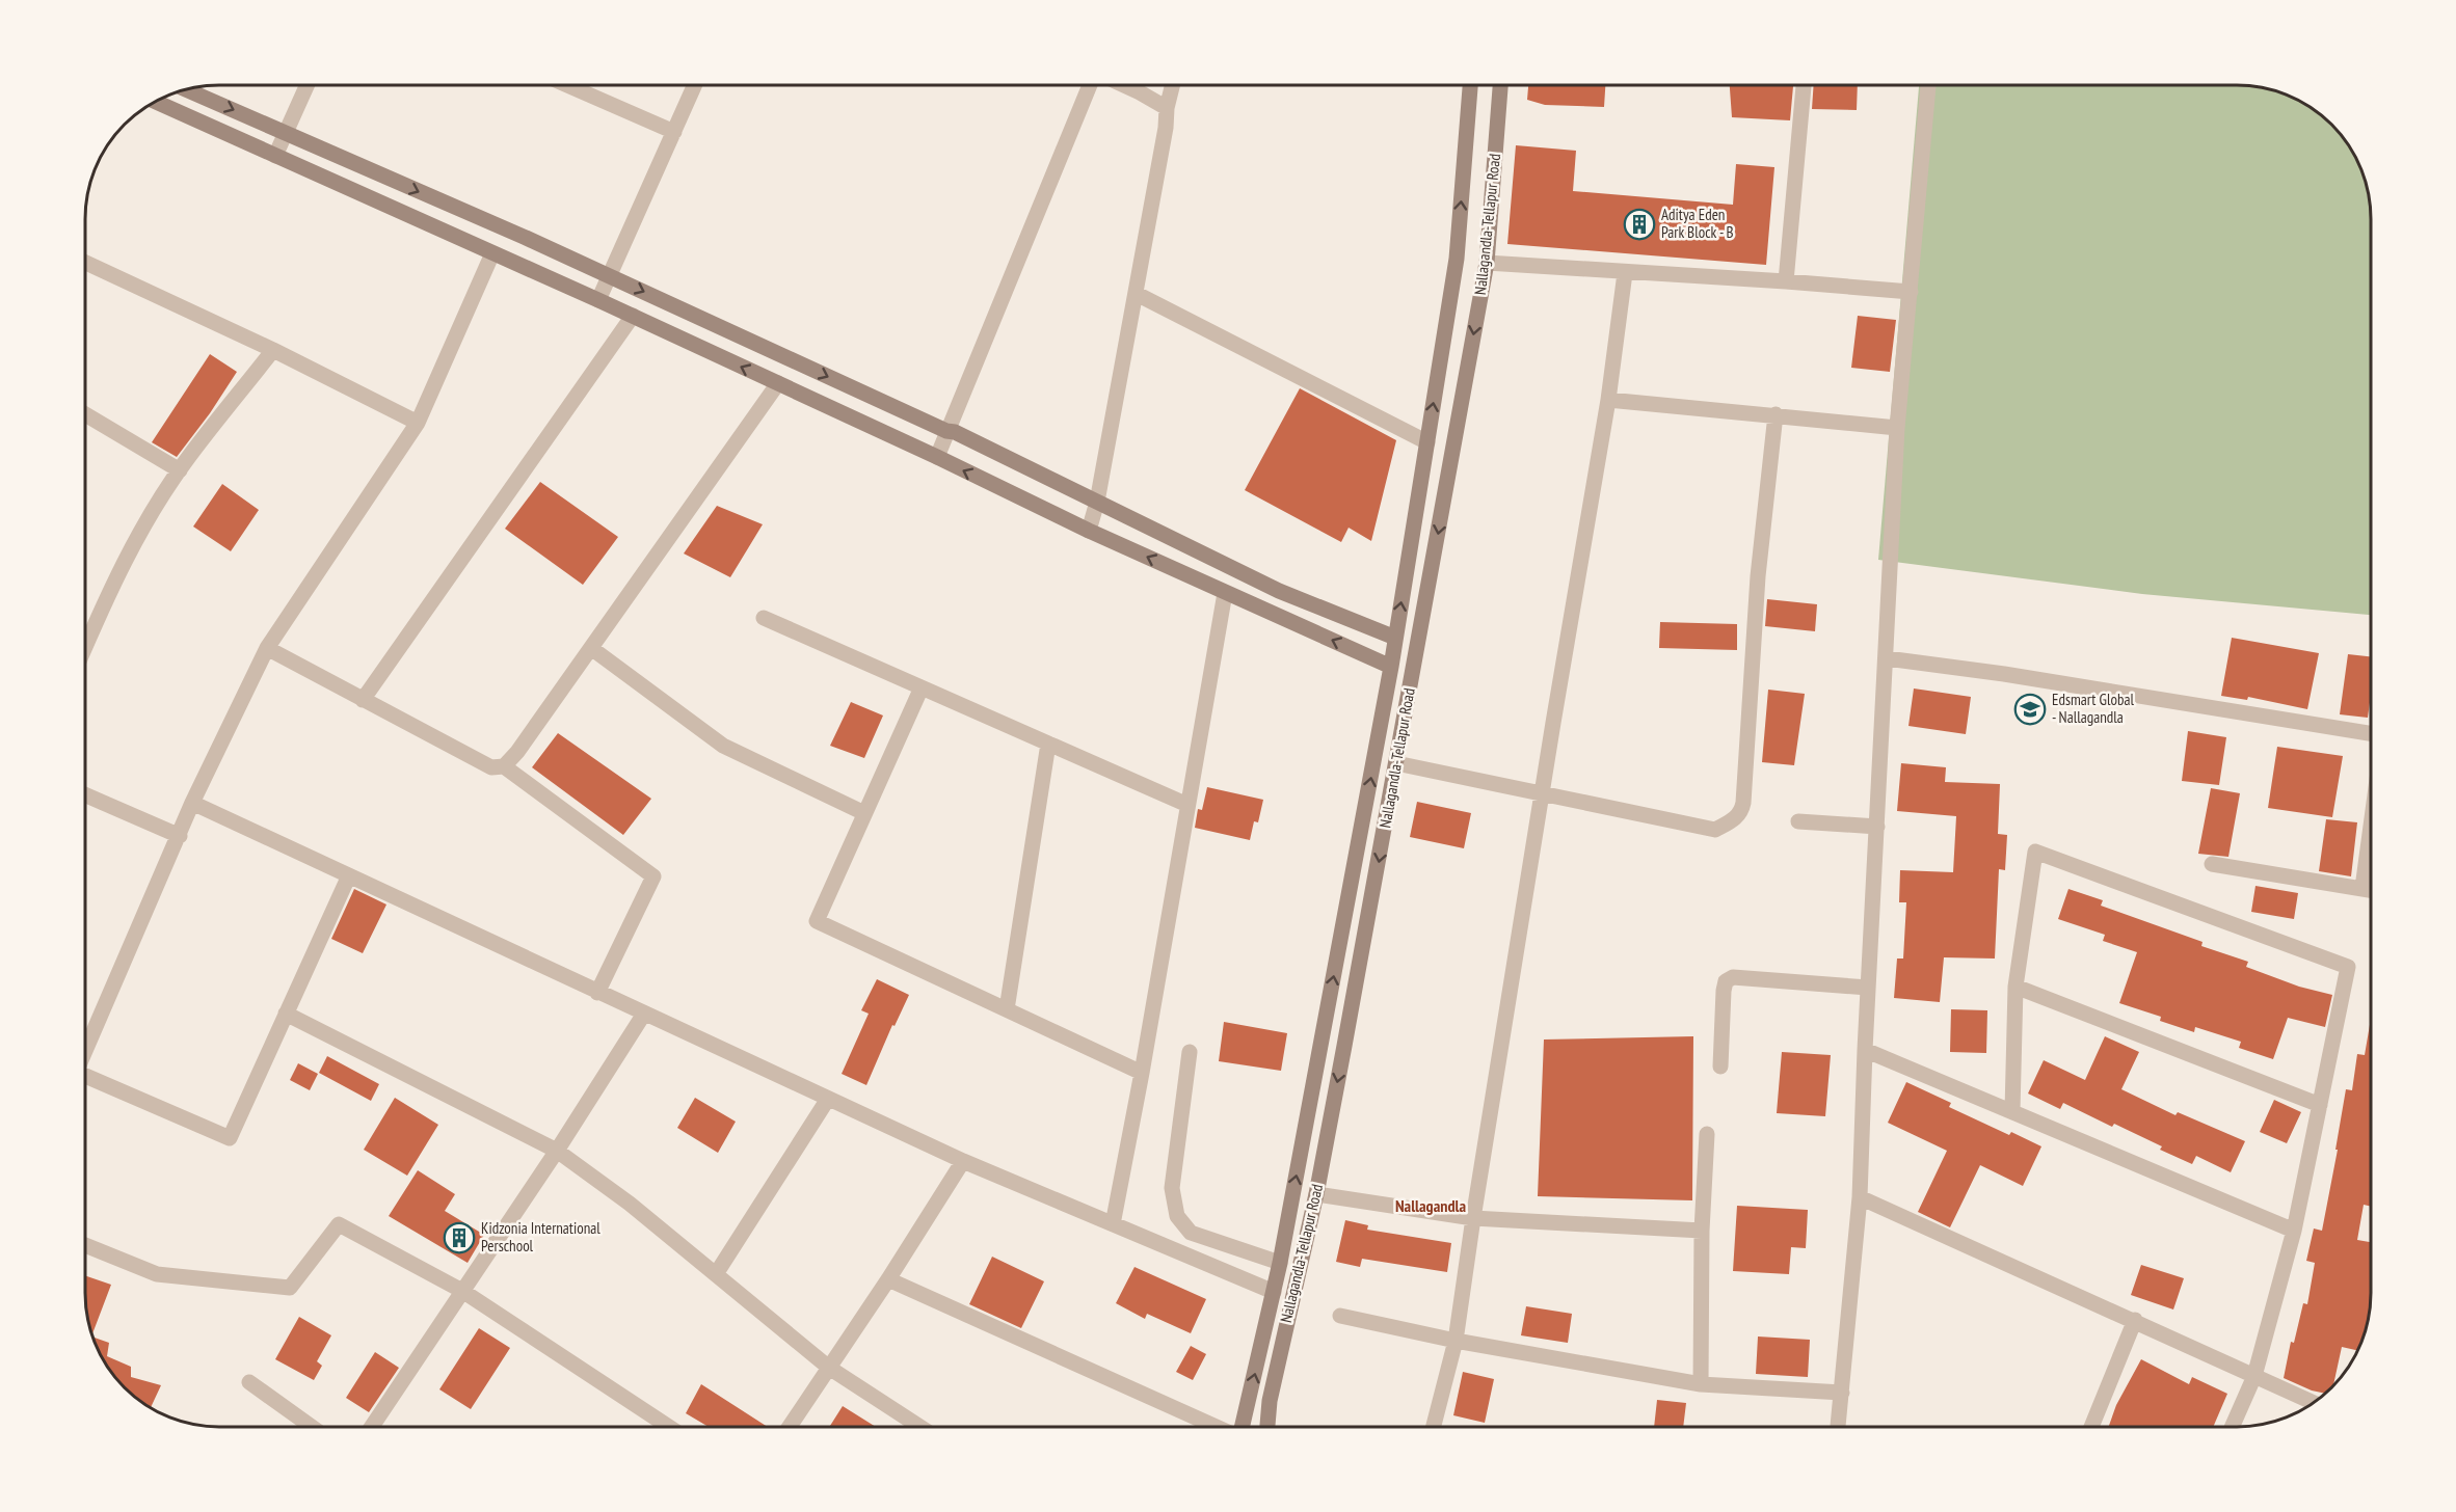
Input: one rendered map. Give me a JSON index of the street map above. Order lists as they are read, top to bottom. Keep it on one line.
{"streets":{"street":["Nallagandla-Tellapur Road"]},"districts":["Nallagandla"],"places":{"building":["Aditya Eden Park Block - B","Kidzonia International Perschool"],"school or university":["Edsmart Global - Nallagandla"]}}
